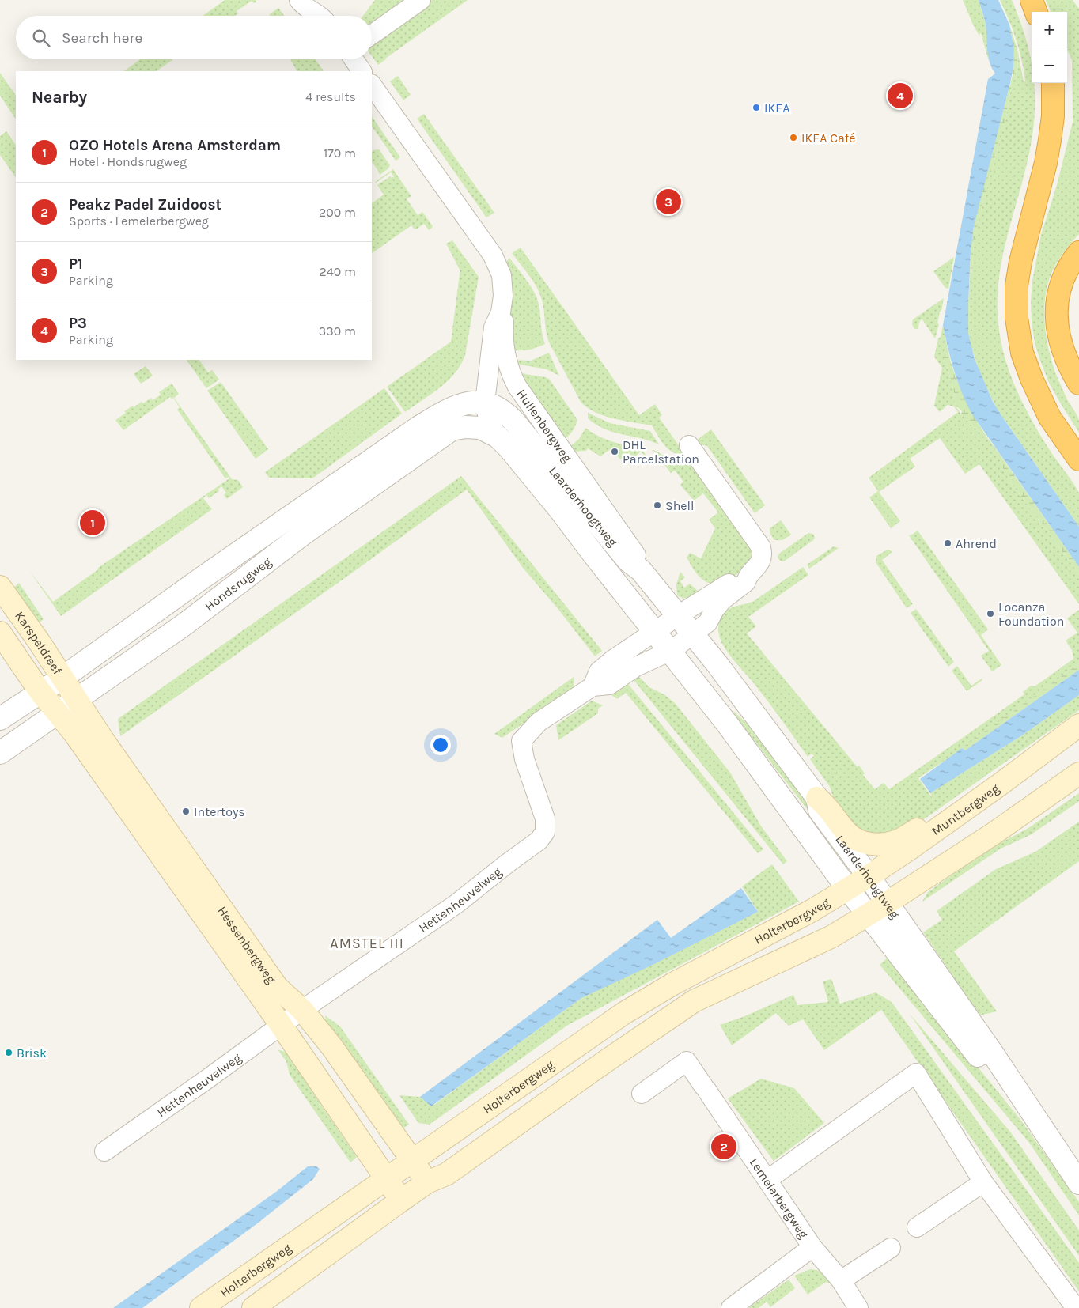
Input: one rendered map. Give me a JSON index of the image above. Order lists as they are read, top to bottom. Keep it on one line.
{"streets":{"main road":["Karspeldreef","Muntbergweg","Holterbergweg","Hessenbergweg"],"street":["Hullenbergweg","Laarderhoogtweg","Hondsrugweg","Hettenheuvelweg","Lemelerbergweg"]},"crossings":[["Hullenbergweg","Laarderhoogtweg"],["Hullenbergweg","Hondsrugweg"],["Laarderhoogtweg","Hondsrugweg"],["Laarderhoogtweg","Muntbergweg"],["Laarderhoogtweg","Hettenheuvelweg"],["Laarderhoogtweg","Holterbergweg"],["Hondsrugweg","Karspeldreef"],["Hondsrugweg","Hessenbergweg"],["Karspeldreef","Hessenbergweg"],["Muntbergweg","Holterbergweg"],["Hettenheuvelweg","Hessenbergweg"],["Holterbergweg","Hessenbergweg"]],"districts":["AMSTEL III"],"places":["IKEA","IKEA Café","DHL Parcelstation","Shell","Ahrend","Locanza Foundation","Intertoys","Brisk"],"page":{"map_buttons":["+","−"],"search":"Search here","heading":["Nearby","4 results"],"pins":["4","3","1","2"],"list":[{"mark":"1","name":"OZO Hotels Arena Amsterdam","note":"Hotel · Hondsrugweg","value":"170 m"},{"mark":"2","name":"Peakz Padel Zuidoost","note":"Sports · Lemelerbergweg","value":"200 m"},{"mark":"3","name":"P1","note":"Parking","value":"240 m"},{"mark":"4","name":"P3","note":"Parking","value":"330 m"}]}}
